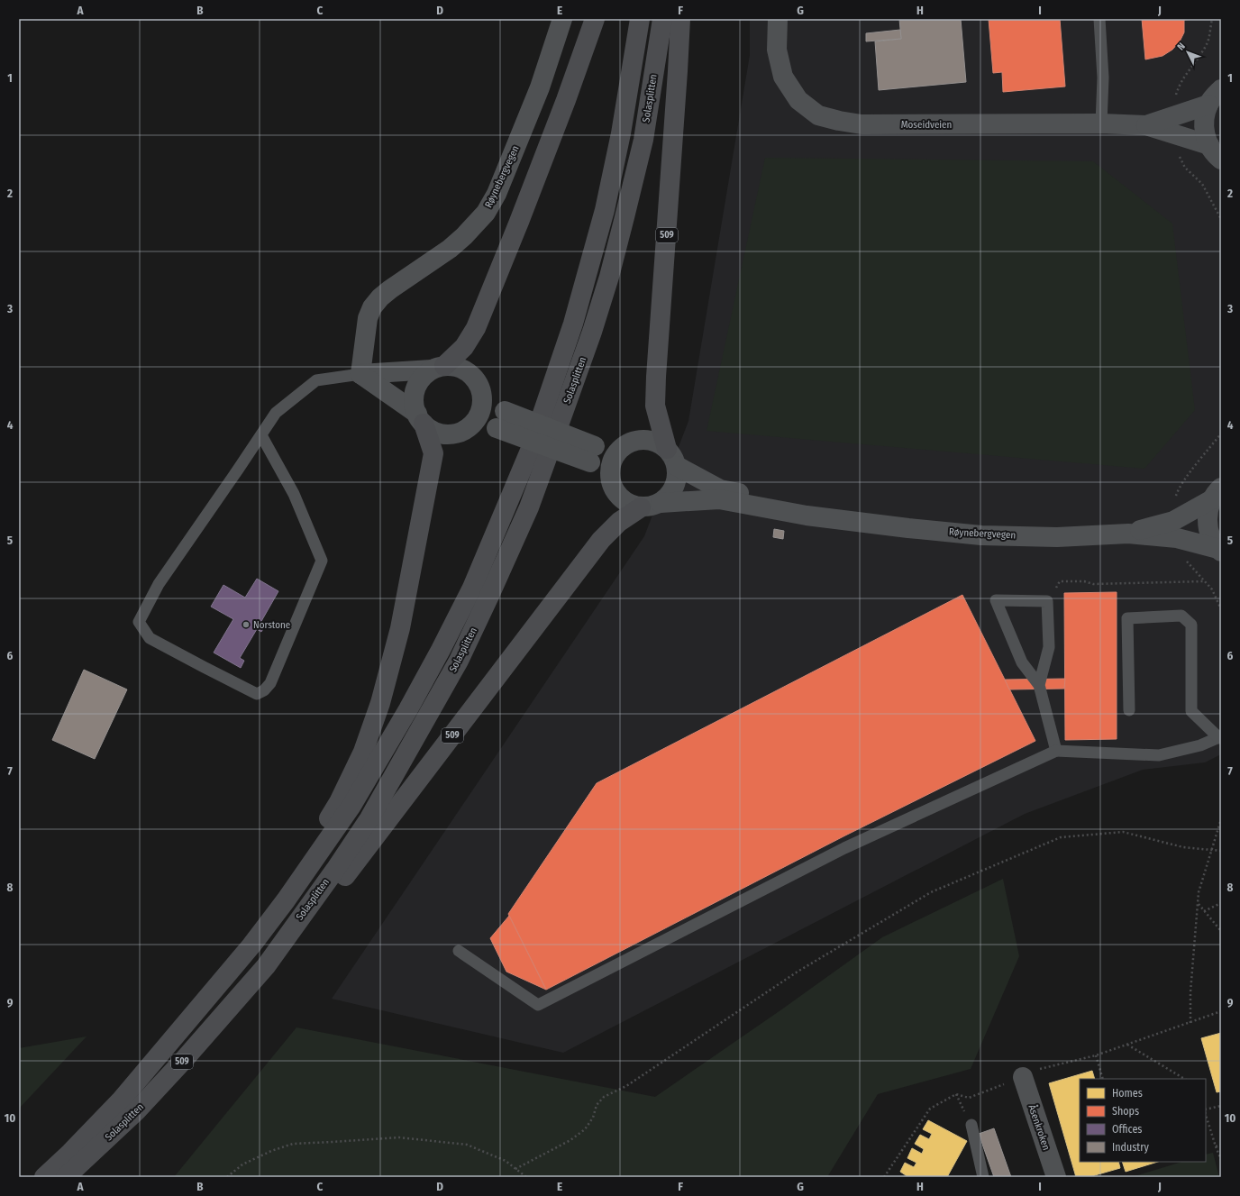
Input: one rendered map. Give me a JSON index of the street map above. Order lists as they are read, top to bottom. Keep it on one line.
{"streets":{"highway":["Solasplitten","509"],"street":["Moseidveien","Røynebergvegen","Åsenkroken"]},"crossings":[["Solasplitten","509"],["Røynebergvegen","509"]],"places":["Norstone"],"legend":["Homes","Shops","Offices","Industry"],"north":"top left","grid":{"columns":["A","B","C","D","E","F","G","H","I","J"],"rows":["1","2","3","4","5","6","7","8","9","10"]}}
